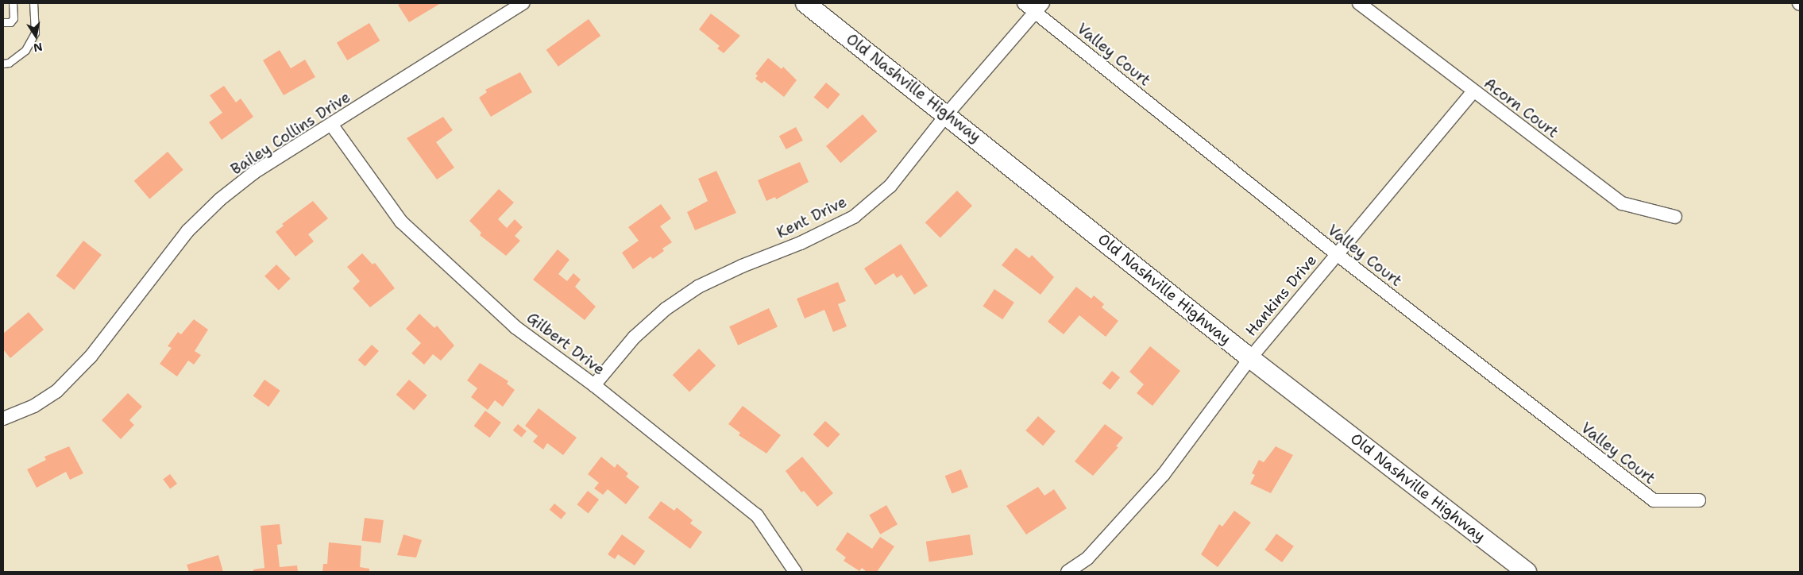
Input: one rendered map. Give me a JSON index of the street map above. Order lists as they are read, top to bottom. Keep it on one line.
{"streets":{"main road":["Old Nashville Highway"],"street":["Valley Court","Acorn Court","Bailey Collins Drive","Kent Drive","Hankins Drive","Gilbert Drive"]},"crossings":[["Valley Court","Kent Drive"],["Valley Court","Hankins Drive"],["Old Nashville Highway","Kent Drive"],["Old Nashville Highway","Hankins Drive"],["Acorn Court","Hankins Drive"],["Bailey Collins Drive","Gilbert Drive"],["Kent Drive","Gilbert Drive"]],"north":"bottom"}
